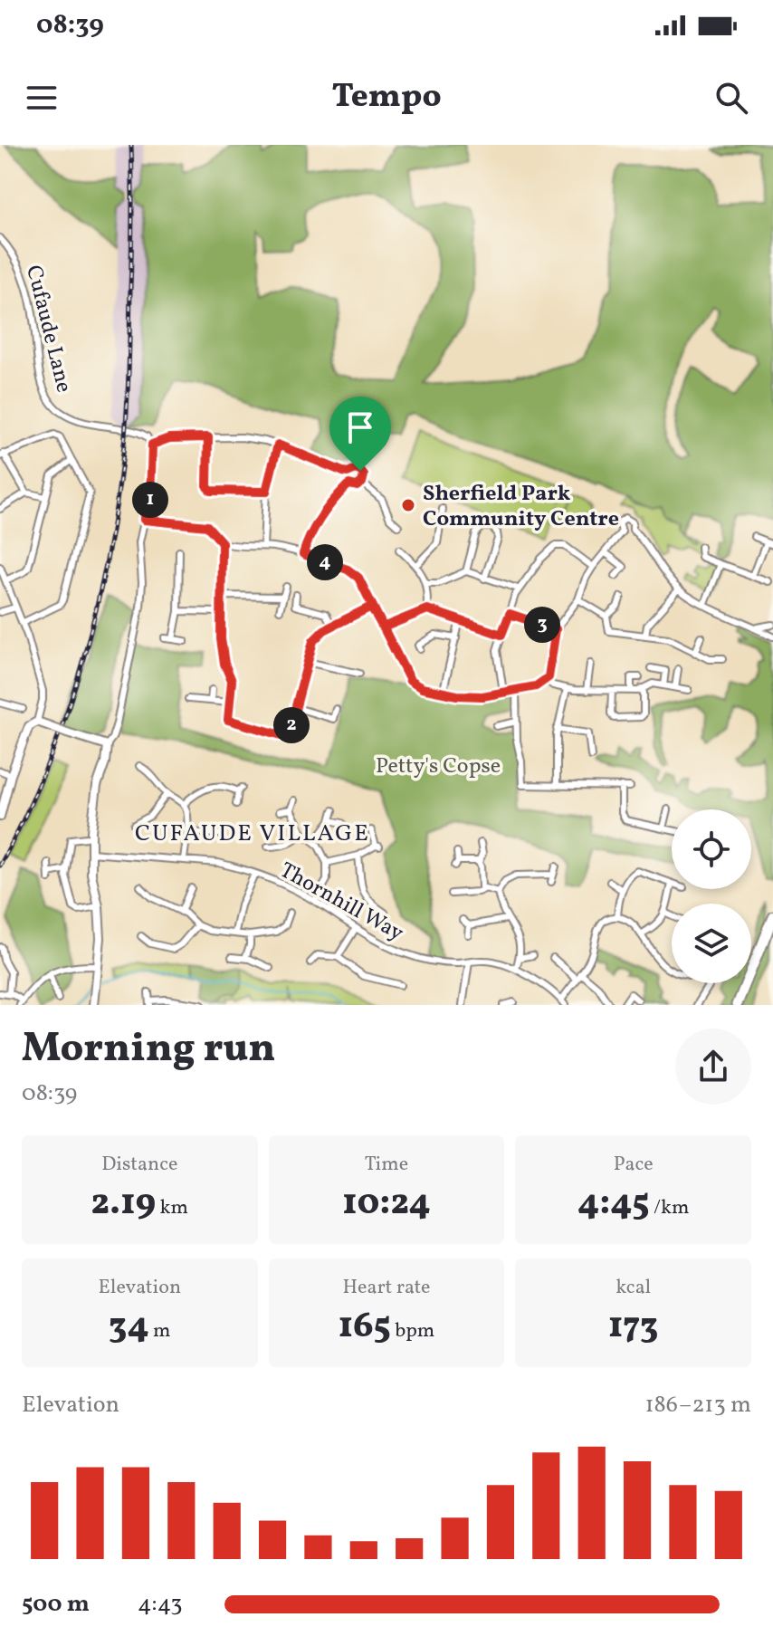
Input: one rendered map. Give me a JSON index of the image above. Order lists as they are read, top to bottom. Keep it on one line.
{"streets":{"street":["Cufaude Lane","Thornhill Way"]},"districts":["CUFAUDE VILLAGE"],"parks":["Petty's Copse"],"places":["Sherfield Park Community Centre"],"page":{"status":"08:39","header":"Tempo","pins":["1","4","3","2"],"heading":["Morning run","08:39"],"stats":[["Distance","2.19 km"],["Time","10:24"],["Pace","4:45 /km"],["Elevation","34 m"],["Heart rate","165 bpm"],["kcal","173"]],"chart":["Elevation","186–213 m"],"list":[{"name":"500 m","note":"4:43"}]}}
